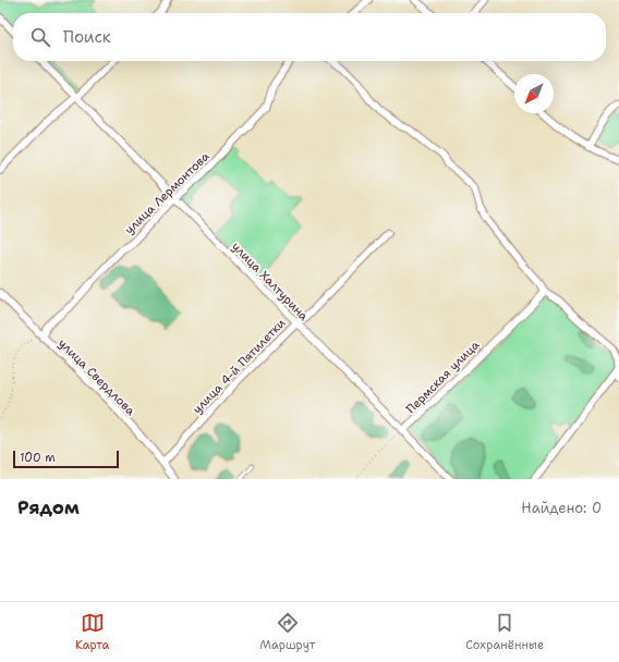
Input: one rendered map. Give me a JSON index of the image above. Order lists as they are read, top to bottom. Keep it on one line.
{"streets":{"street":["улица Лермонтова","улица Халтурина","улица 4-й Пятилетки","улица Свердлова","Пермская улица"]},"crossings":[["улица Лермонтова","улица Халтурина"],["улица Лермонтова","улица Свердлова"],["улица Халтурина","улица 4-й Пятилетки"],["улица Халтурина","Пермская улица"],["улица 4-й Пятилетки","улица Свердлова"]],"scale_bar":"100 m","north":"bottom left","page":{"search":"Поиск","scale":"100 m","heading":["Рядом","Найдено: 0"],"nav":["Карта","Маршрут","Сохранённые"]}}
